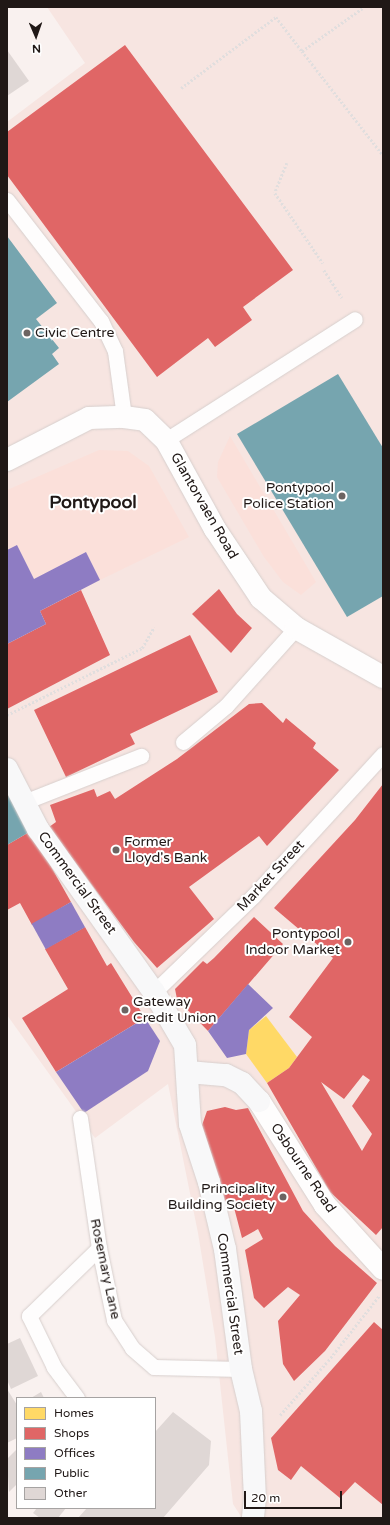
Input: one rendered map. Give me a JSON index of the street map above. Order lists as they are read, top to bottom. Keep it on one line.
{"streets":{"street":["Glantorvaen Road","Commercial Street","Osbourne Road"],"lane":["Market Street","Rosemary Lane"]},"crossings":[["Market Street","Commercial Street"],["Commercial Street","Osbourne Road"],["Commercial Street","Rosemary Lane"]],"districts":["Pontypool"],"places":["Civic Centre","Pontypool Police Station","Former Lloyd's Bank","Pontypool Indoor Market","Gateway Credit Union","Principality Building Society"],"legend":["Homes","Shops","Offices","Public","Other"],"scale_bar":"20 m","north":"bottom"}
